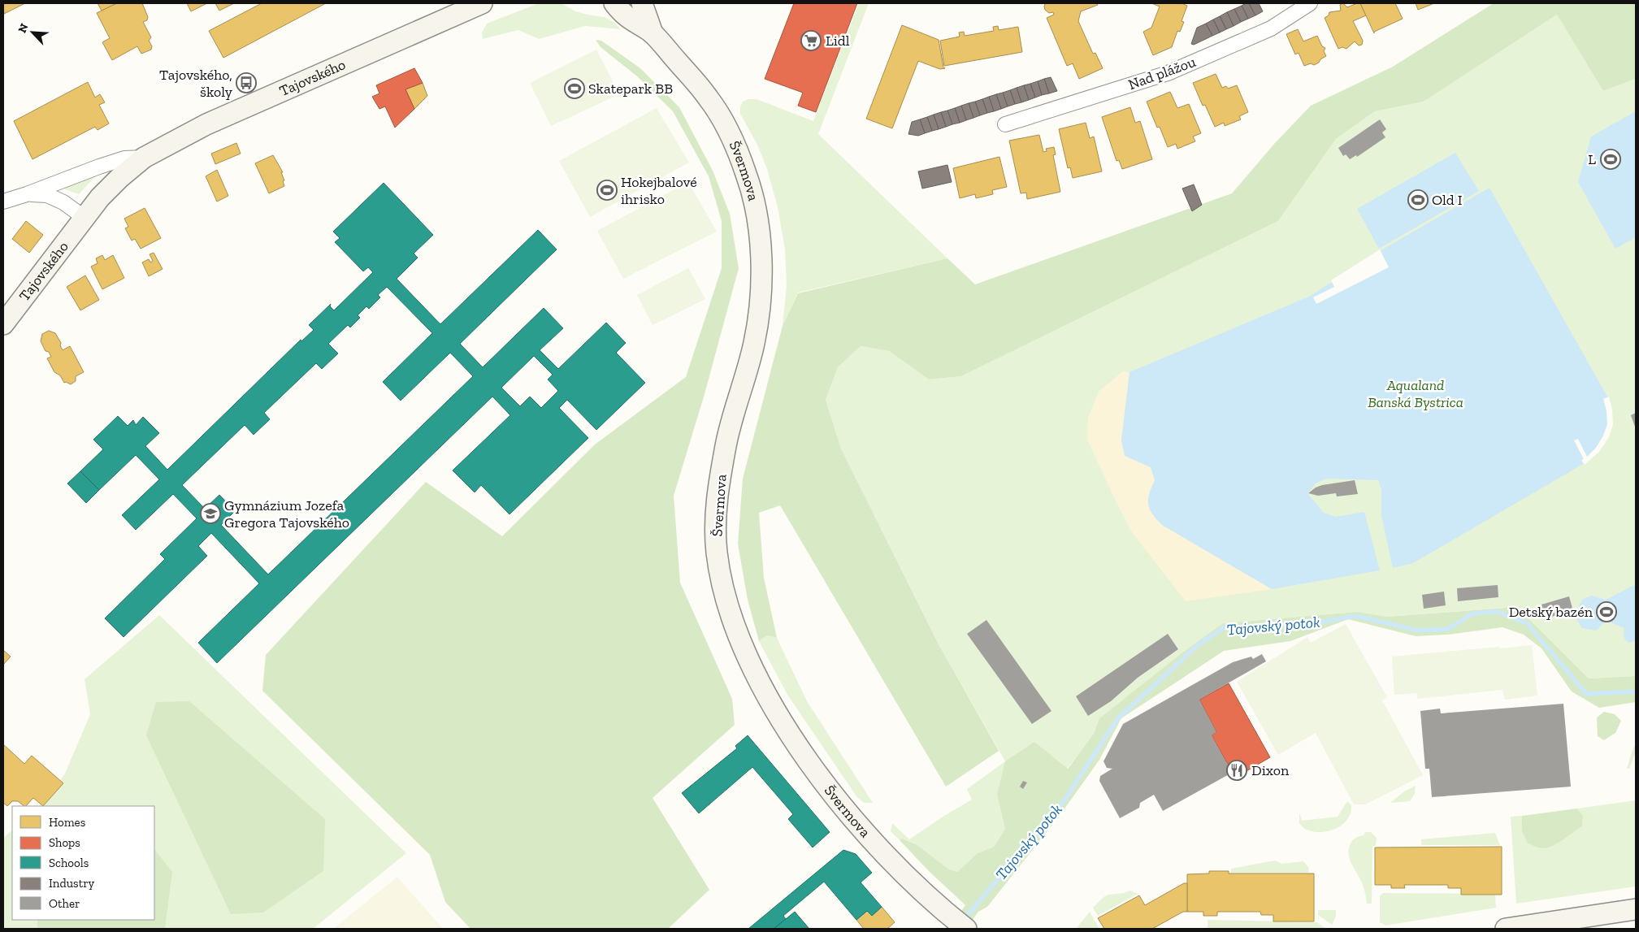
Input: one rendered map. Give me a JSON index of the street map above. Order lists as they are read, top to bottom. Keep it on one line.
{"streets":{"street":["Nad plážou","Tajovského","Švermova"]},"water":["Tajovský potok"],"parks":["Aqualand Banská Bystrica"],"places":{"supermarket":["Lidl"],"bus stop":["Tajovského, školy"],"sports":["Skatepark BB","L","Hokejbalové ihrisko","Old I","Detský bazén"],"school or university":["Gymnázium Jozefa Gregora Tajovského"],"restaurant":["Dixon"]},"legend":["Homes","Shops","Schools","Industry","Other"],"north":"top left"}
